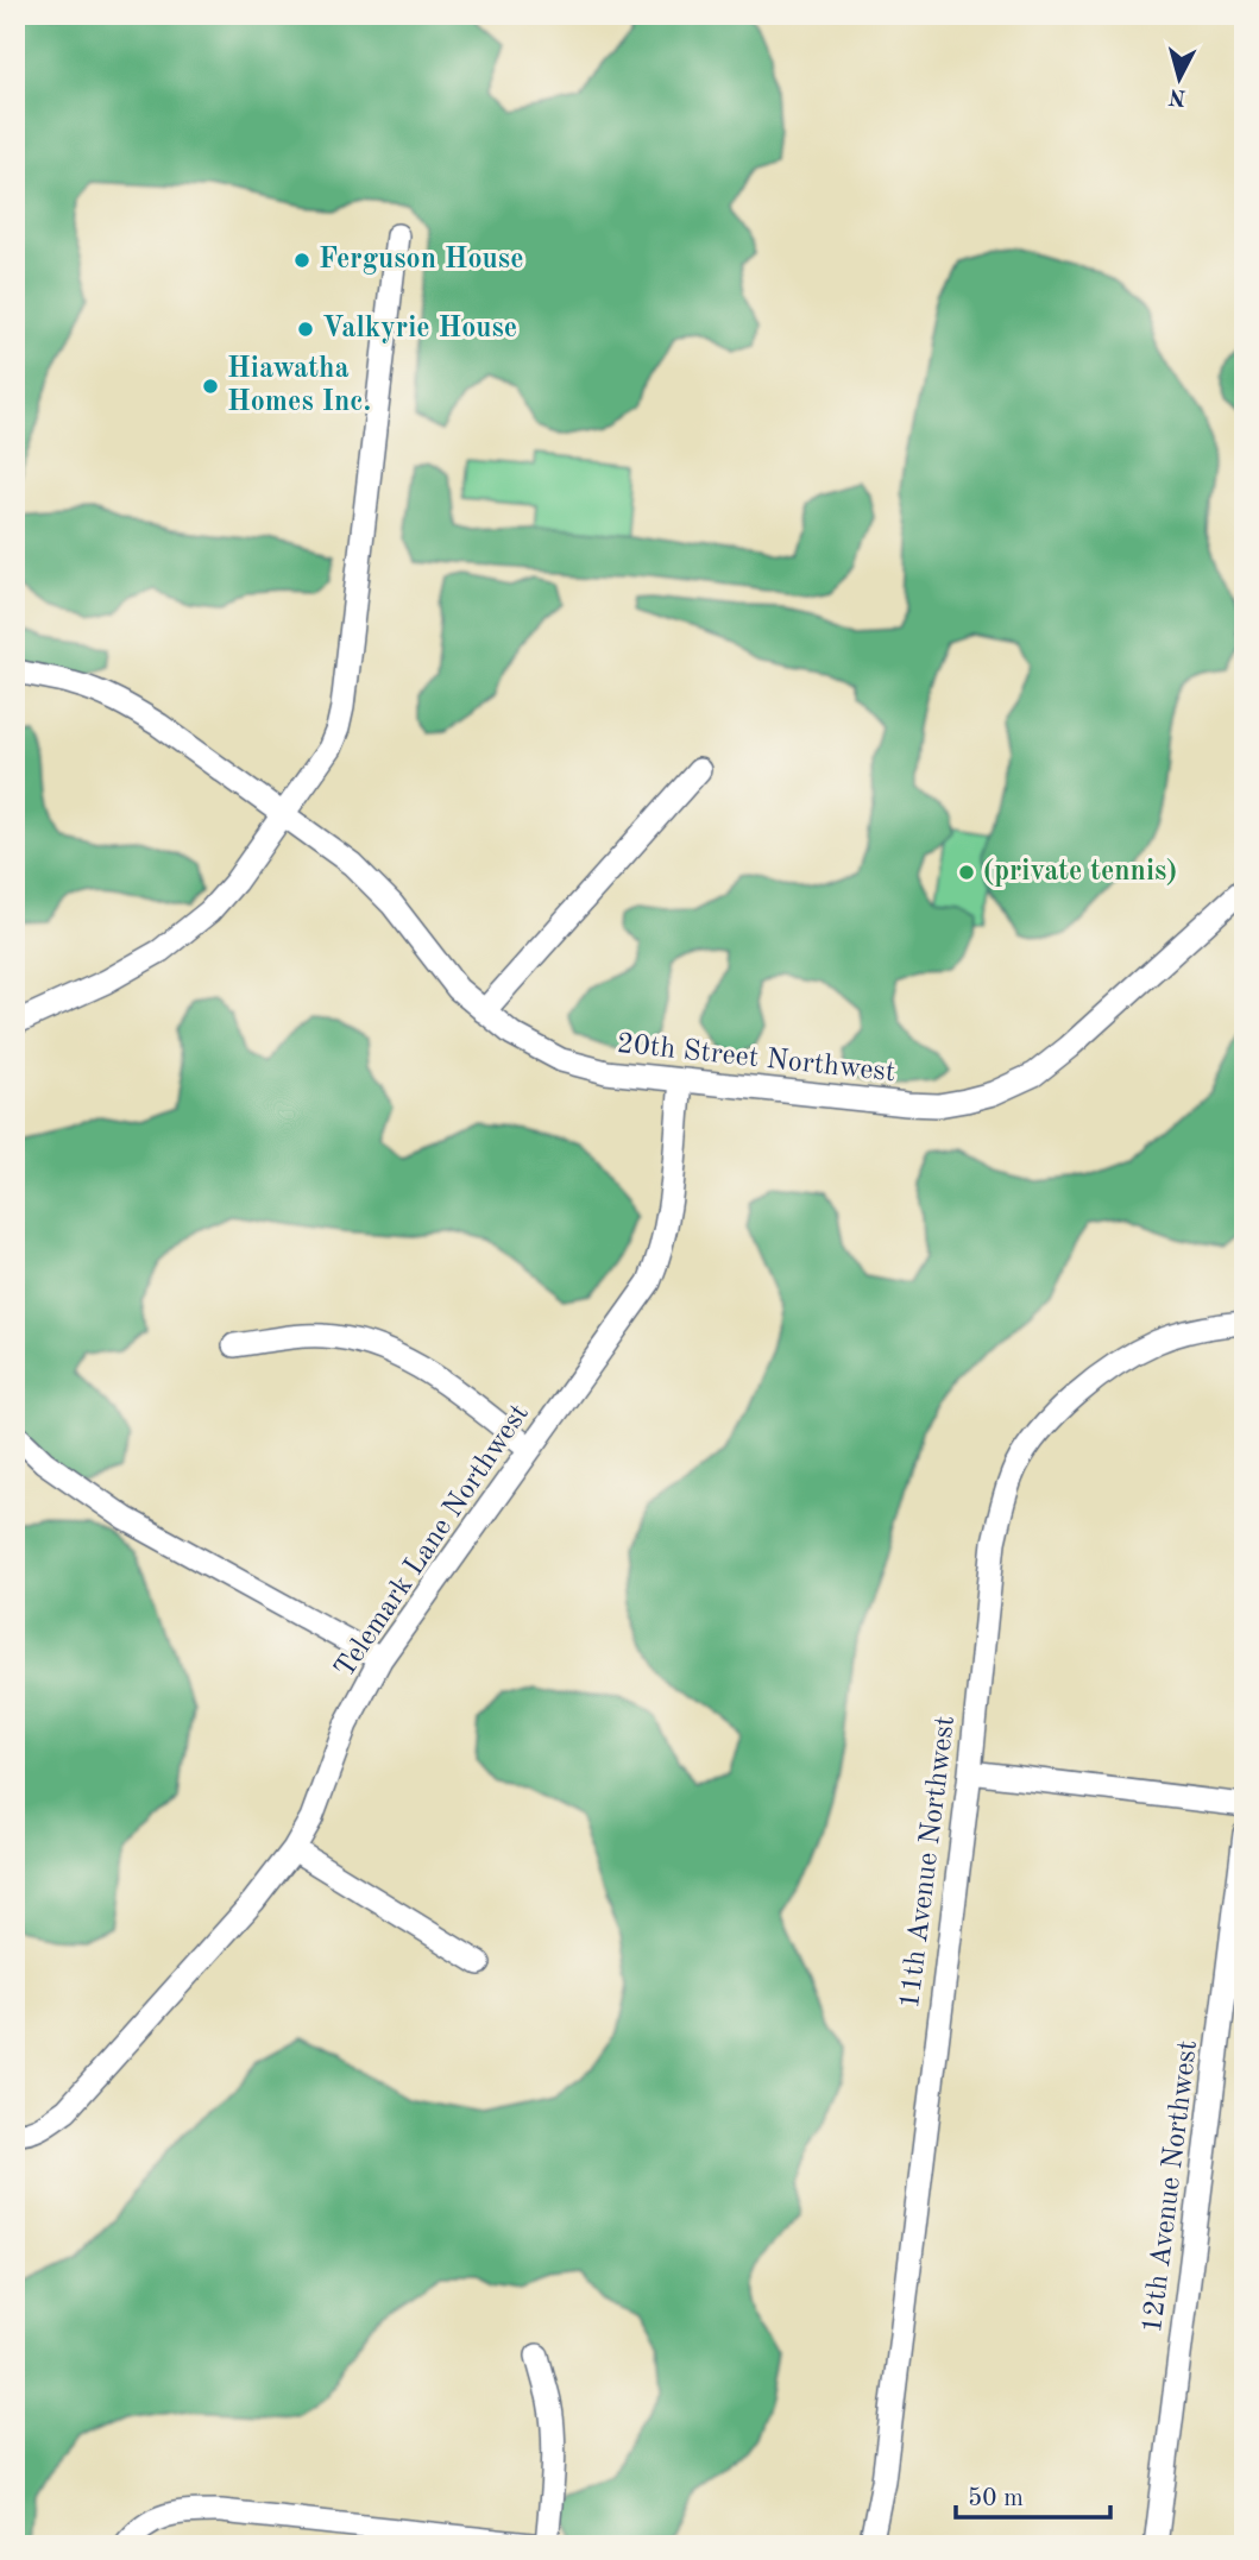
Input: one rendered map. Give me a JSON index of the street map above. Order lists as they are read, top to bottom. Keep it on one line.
{"streets":{"street":["20th Street Northwest","Telemark Lane Northwest","11th Avenue Northwest","12th Avenue Northwest"]},"crossings":[["20th Street Northwest","Telemark Lane Northwest"]],"places":["Ferguson House","Valkyrie House","Hiawatha Homes Inc.","(private tennis)"],"scale_bar":"50 m","north":"bottom"}
